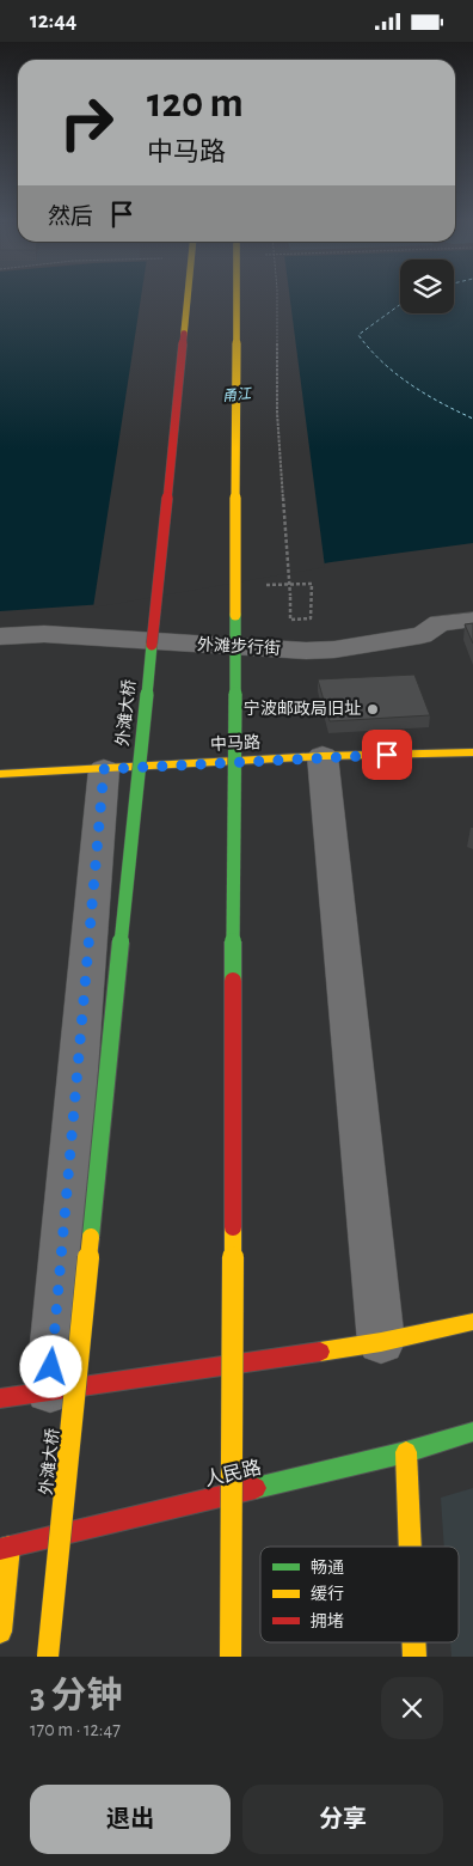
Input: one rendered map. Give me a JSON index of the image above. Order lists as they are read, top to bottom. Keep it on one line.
{"streets":{"main road":["外滩大桥","中马路","人民路"],"street":["外滩步行街"]},"water":["甬江"],"places":["宁波邮政局旧址"],"legend":["畅通","缓行","拥堵"],"page":{"status":"12:44","turn":["120 m","中马路"],"then":"然后","heading":["3 分钟","170 m · 12:47"],"buttons":["退出","分享"]}}
